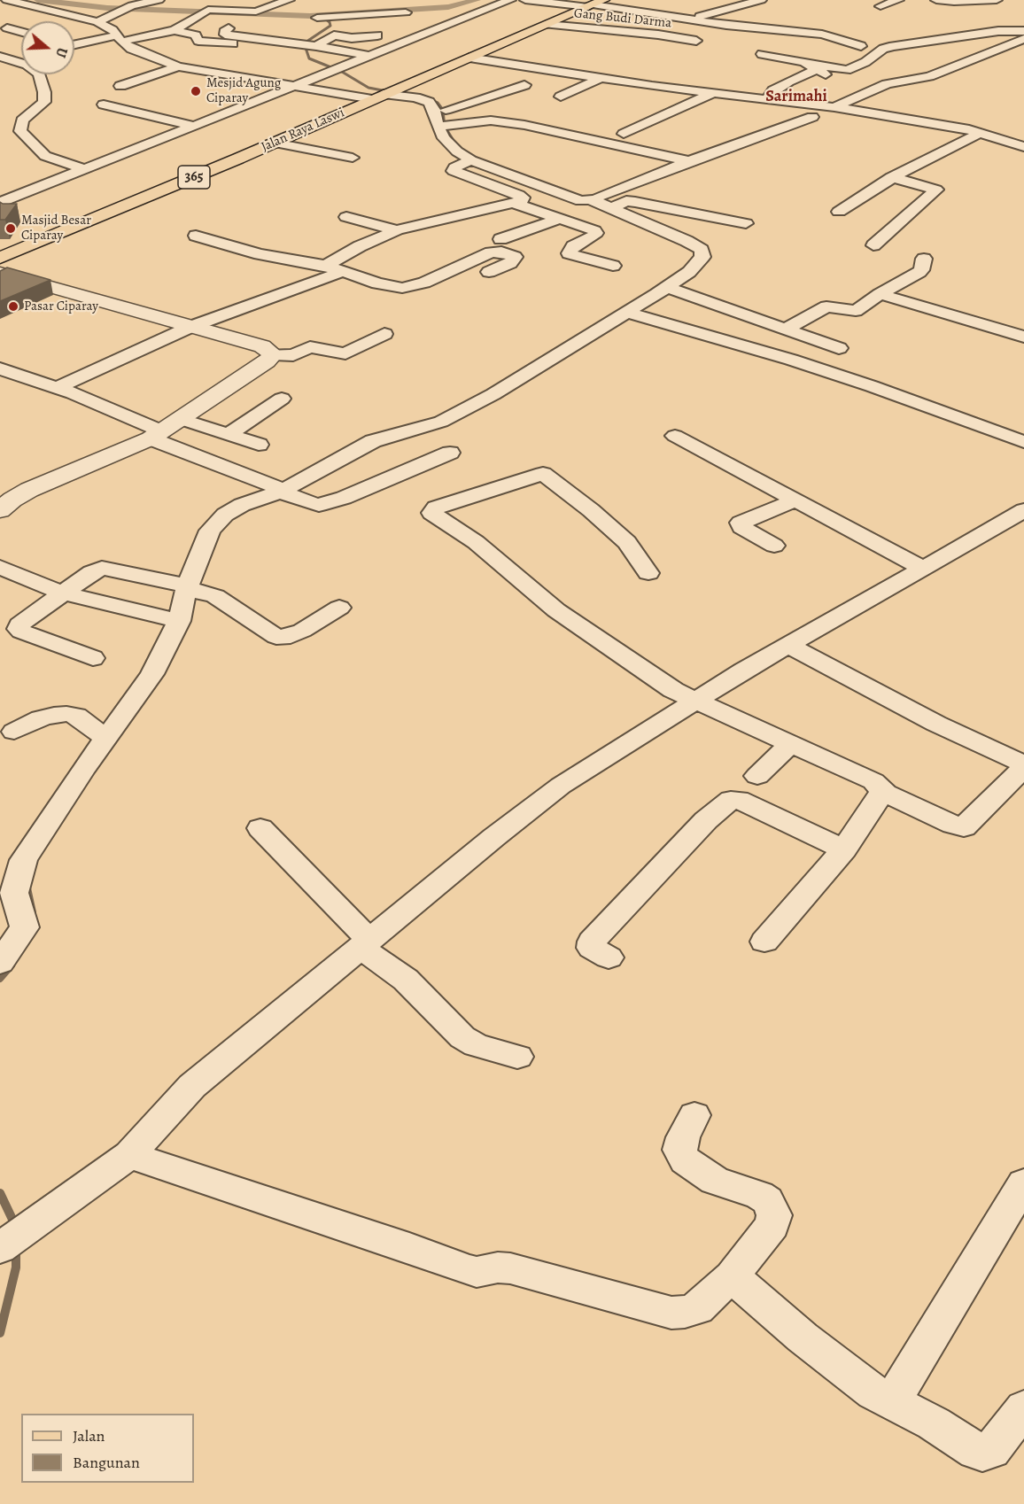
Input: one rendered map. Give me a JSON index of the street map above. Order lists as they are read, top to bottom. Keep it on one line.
{"streets":{"main road":["Jalan Raya Laswi","365"],"street":["Gang Budi Darma"]},"crossings":[["Gang Budi Darma","Jalan Raya Laswi"]],"districts":["Sarimahi"],"places":["Mesjid Agung Ciparay","Masjid Besar Ciparay","Pasar Ciparay"],"legend":["Jalan","Bangunan"],"north":"right"}
